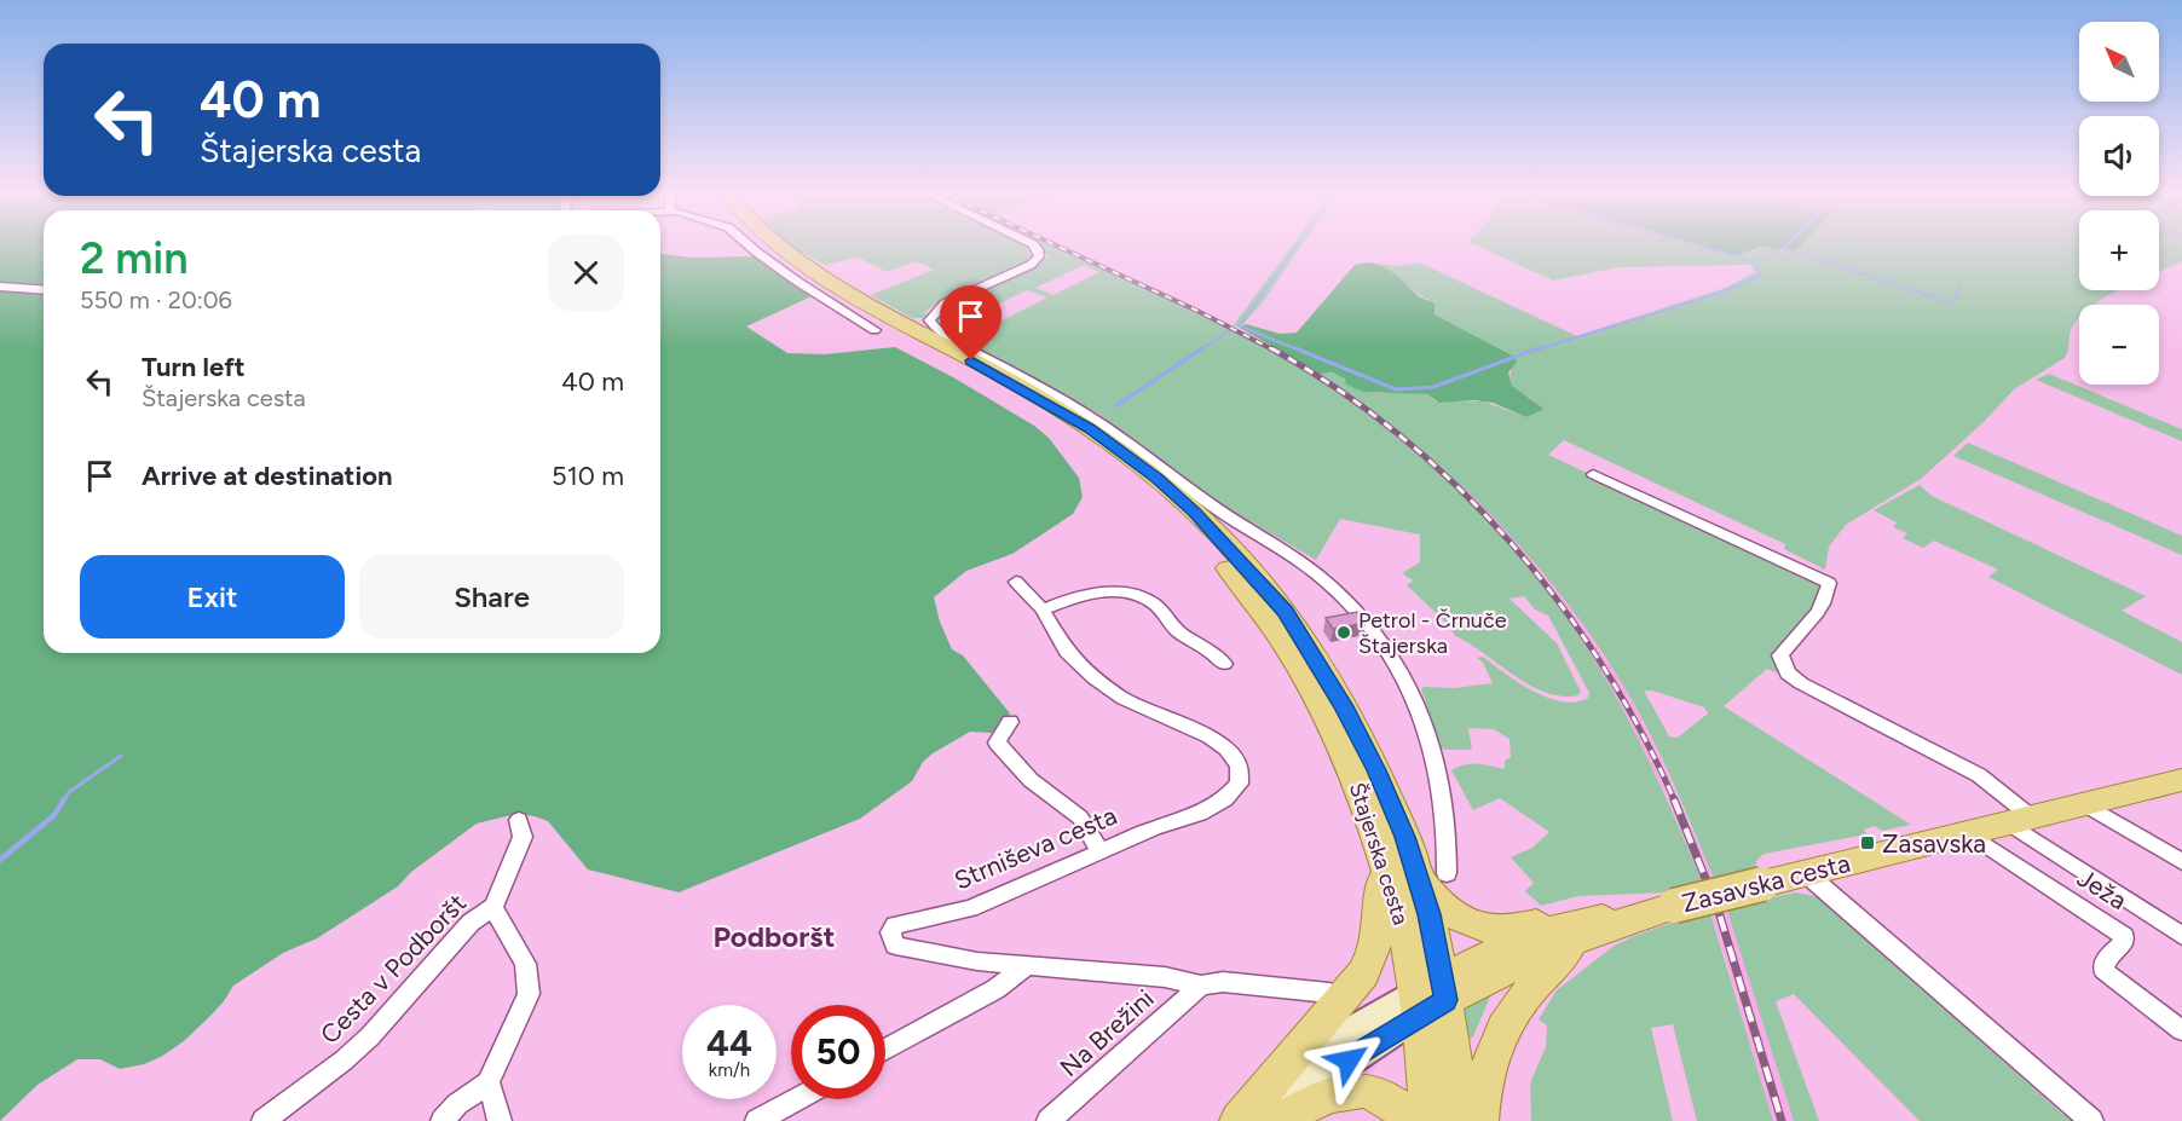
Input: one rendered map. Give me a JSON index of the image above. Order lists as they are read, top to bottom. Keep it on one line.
{"streets":{"main road":["Štajerska cesta","Zasavska cesta"],"street":["Strniševa cesta","Ježa","Cesta v Podboršt","Na Brežini"]},"crossings":[["Strniševa cesta","Na Brežini"],["Štajerska cesta","Zasavska cesta"],["Zasavska cesta","Ježa"]],"districts":["Podboršt"],"places":{"other":["Petrol - Črnuče Štajerska"],"transit":["Zasavska"]},"north":"top left","page":{"map_buttons":["+","−"],"turn":["40 m","Štajerska cesta"],"heading":["2 min","550 m · 20:06"],"list":[{"name":"Turn left","note":"Štajerska cesta","value":"40 m"},{"name":"Arrive at destination","value":"510 m"}],"buttons":["Exit","Share"],"speed":"44 km/h","limit":"50"}}
